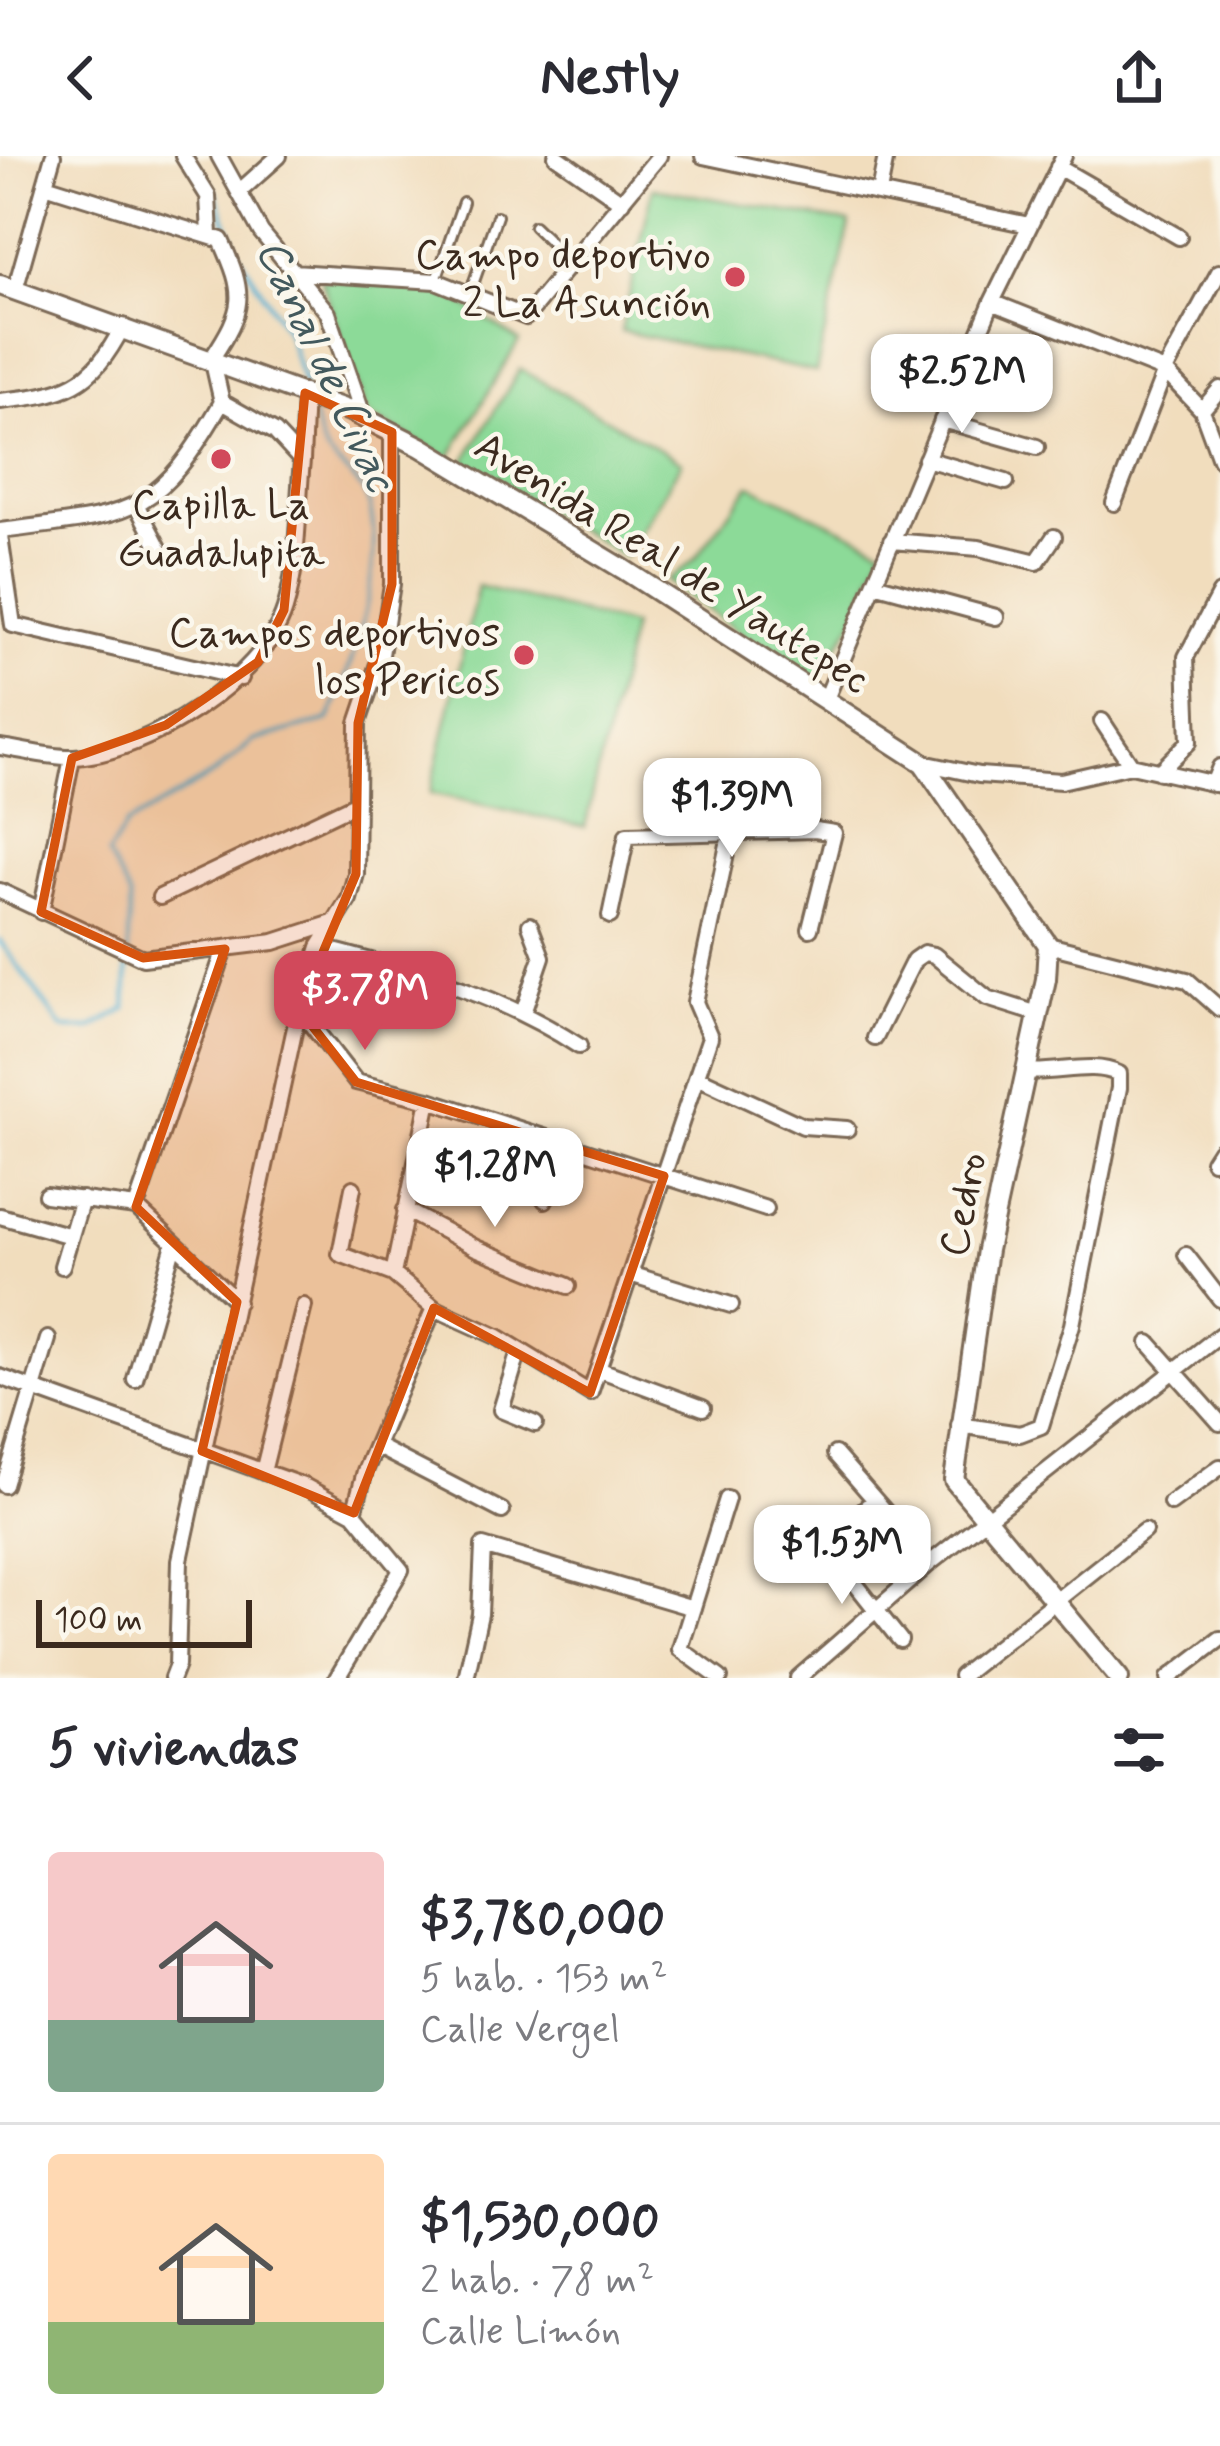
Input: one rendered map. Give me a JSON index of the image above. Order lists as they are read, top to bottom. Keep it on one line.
{"streets":{"street":["Avenida Real de Yautepec","Cedro"]},"crossings":[["Avenida Real de Yautepec","Cedro"]],"water":["Canal de Civac"],"places":["Campo deportivo 2 La Asunción","Capilla La Guadalupita","Campos deportivos los Pericos"],"scale_bar":"100 m","page":{"header":"Nestly","price":["$2.52M","$1.39M","$3.78M","$1.28M","$1.53M"],"scale":"100 m","heading":"5 viviendas","list":[{"name":"$3,780,000","note":"5 hab. · 153 m² · Calle Vergel"},{"name":"$1,530,000","note":"2 hab. · 78 m² · Calle Limón"}]}}
